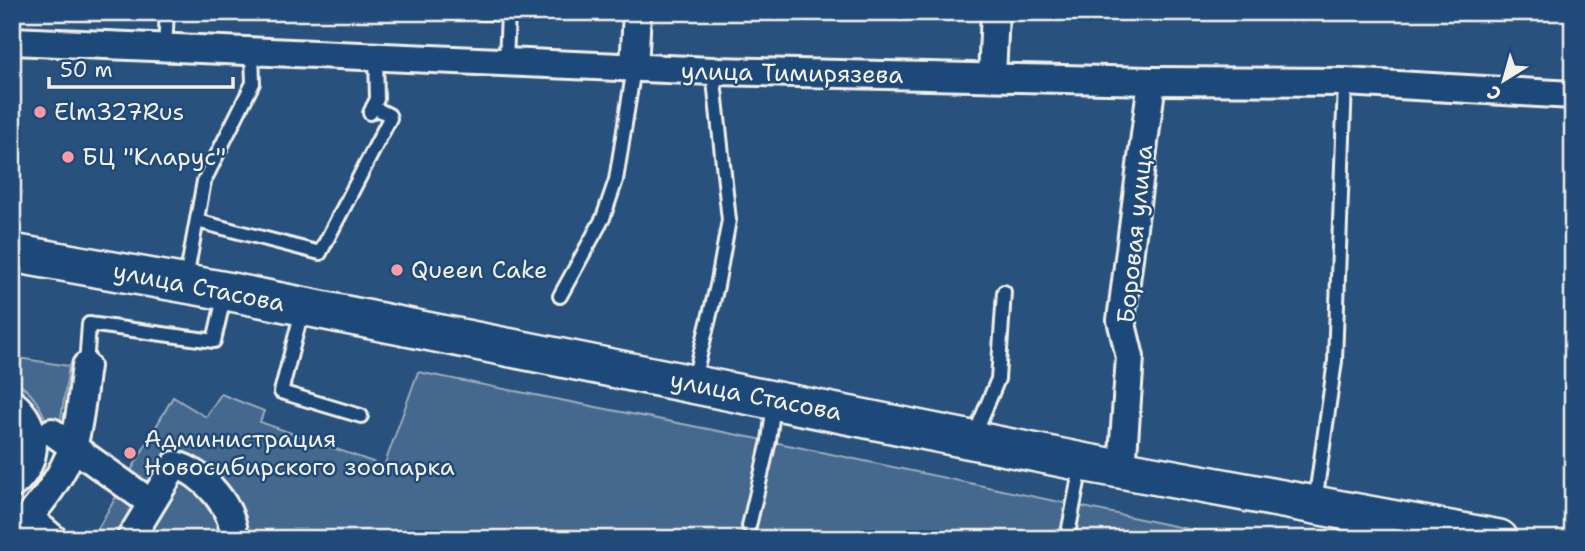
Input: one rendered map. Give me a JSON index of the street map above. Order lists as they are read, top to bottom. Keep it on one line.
{"streets":{"street":["улица Тимирязева","Боровая улица","улица Стасова"]},"crossings":[["улица Тимирязева","Боровая улица"],["Боровая улица","улица Стасова"]],"places":["Elm327Rus","БЦ \"Кларус\"","Queen Cake","Администрация Новосибирского зоопарка"],"scale_bar":"50 m","north":"bottom left"}
